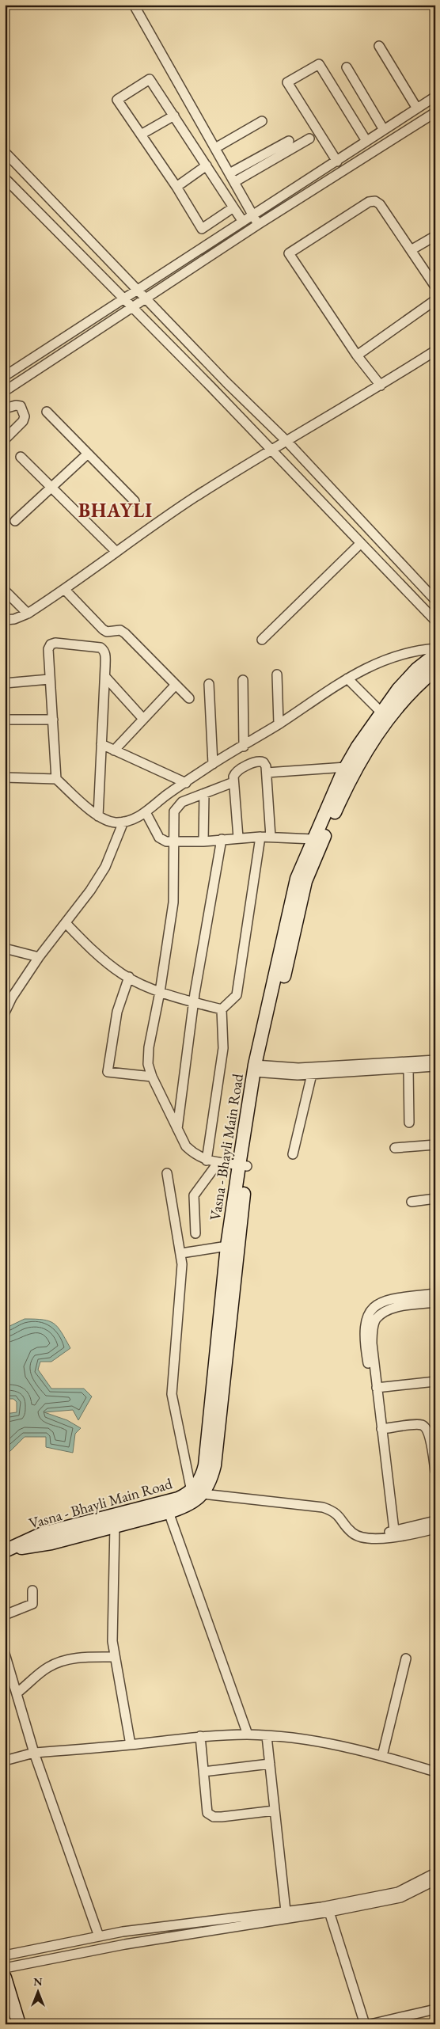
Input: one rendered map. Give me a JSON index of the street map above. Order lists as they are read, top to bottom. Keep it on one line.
{"streets":{"main road":["Vasna - Bhayli Main Road"]},"districts":["BHAYLI"],"north":"top"}
